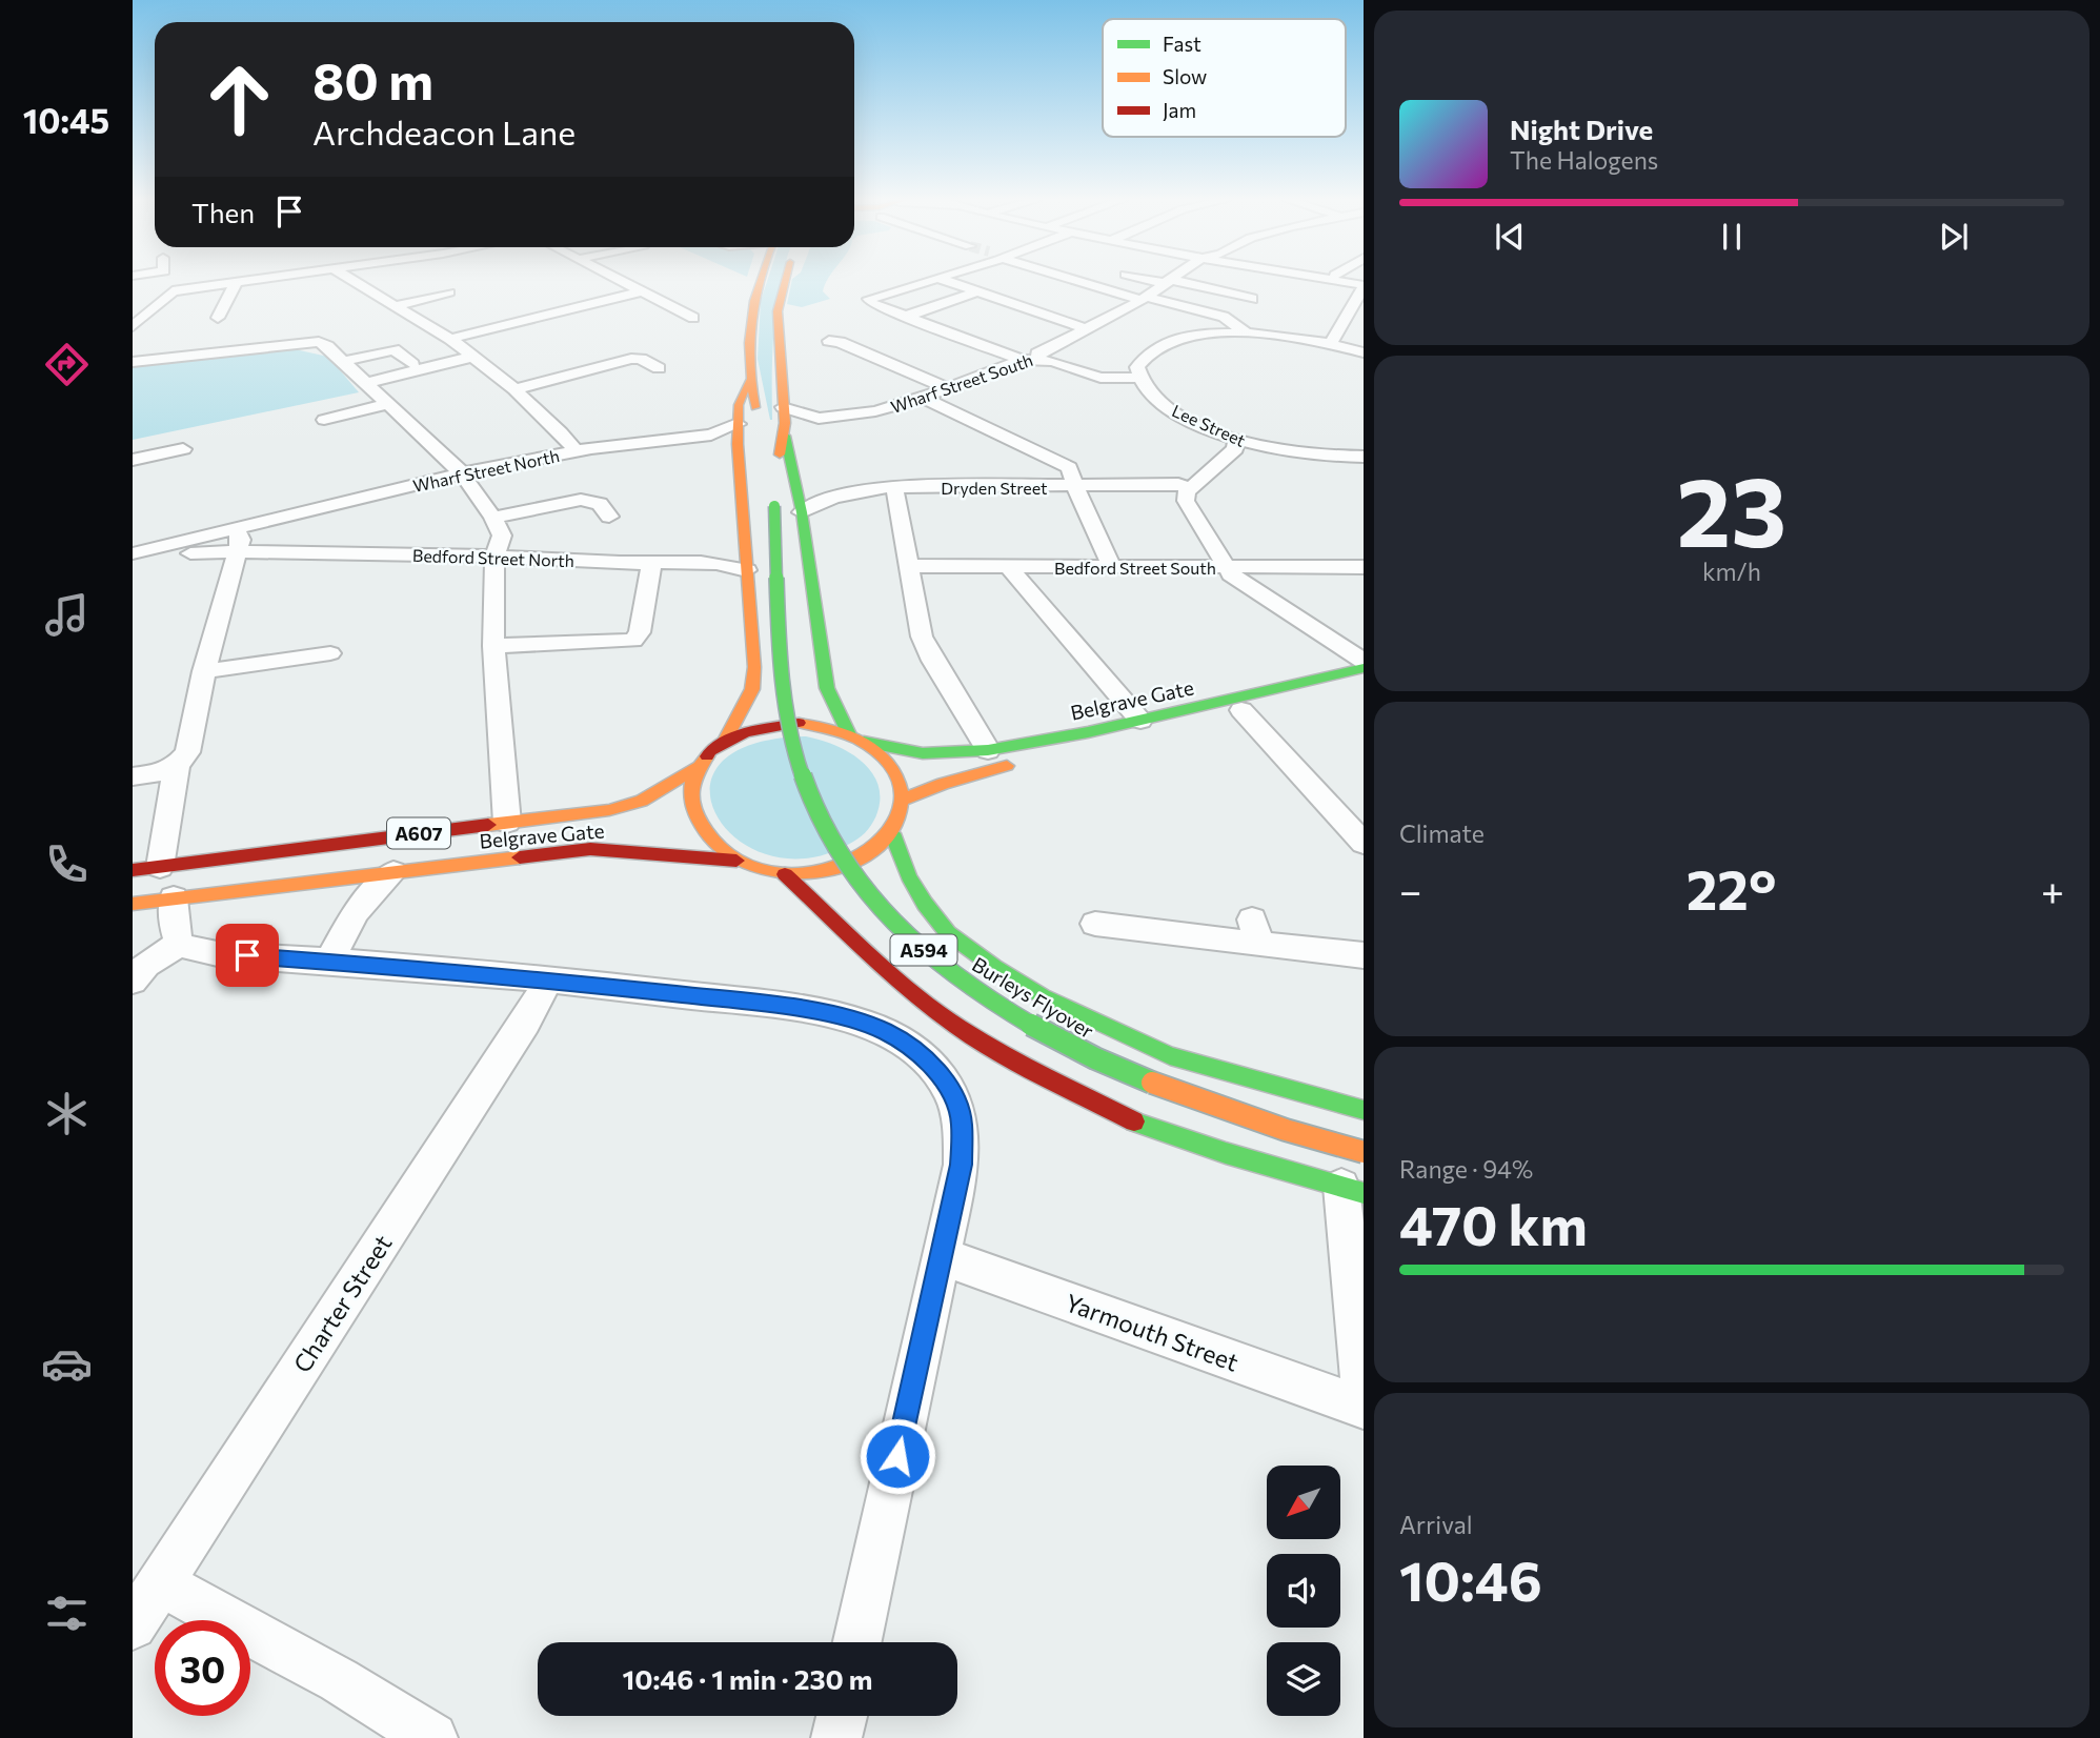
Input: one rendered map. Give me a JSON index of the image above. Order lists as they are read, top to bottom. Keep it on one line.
{"streets":{"main road":["Belgrave Gate","A607","A594","Burleys Flyover"],"street":["Wharf Street South","Lee Street","Wharf Street North","Dryden Street","Bedford Street North","Bedford Street South","Charter Street","Yarmouth Street"]},"crossings":[["Wharf Street North","Bedford Street North"],["Belgrave Gate","A594"]],"legend":["Fast","Slow","Jam"],"north":"bottom left","page":{"tabs":"10:45","turn":["80 m","Archdeacon Lane"],"song":["Night Drive","The Halogens"],"then":"Then","tile":[["23","km/h"],"Climate",["Range · 94%","470 km"],["Arrival","10:46"]],"heat":["−","22°","+"],"limit":"30","trip":"10:46 · 1 min · 230 m"}}
